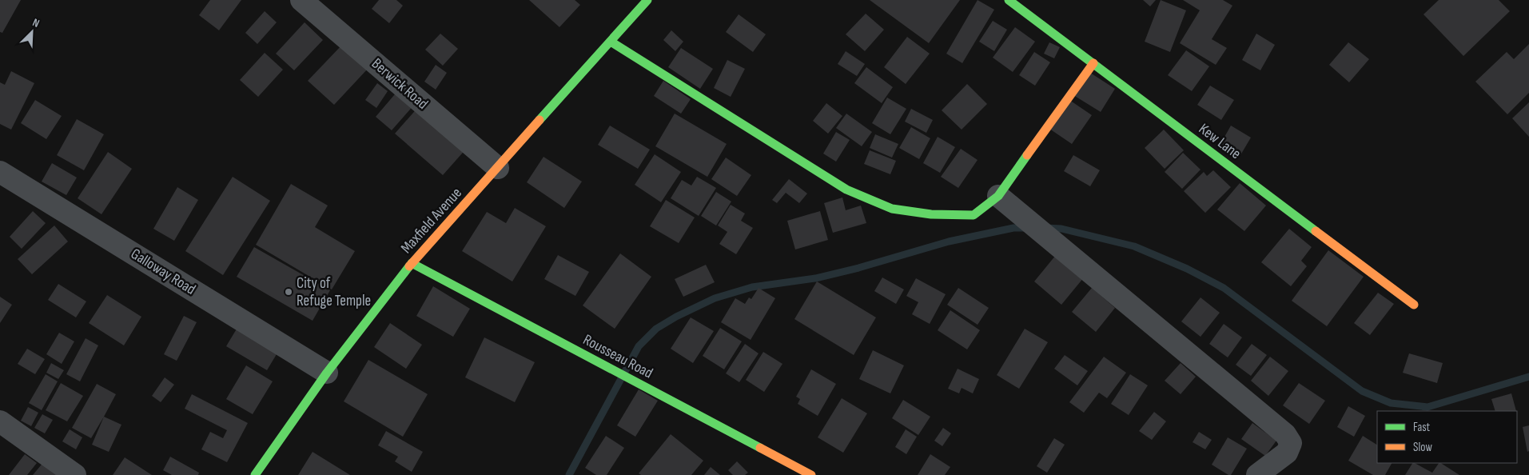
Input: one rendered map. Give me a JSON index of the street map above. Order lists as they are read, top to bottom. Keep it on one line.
{"streets":{"street":["Berwick Road","Kew Lane","Maxfield Avenue","Galloway Road","Rousseau Road"]},"crossings":[["Berwick Road","Maxfield Avenue"],["Maxfield Avenue","Galloway Road"],["Maxfield Avenue","Rousseau Road"]],"places":["City of Refuge Temple"],"legend":["Fast","Slow"],"north":"top right"}
